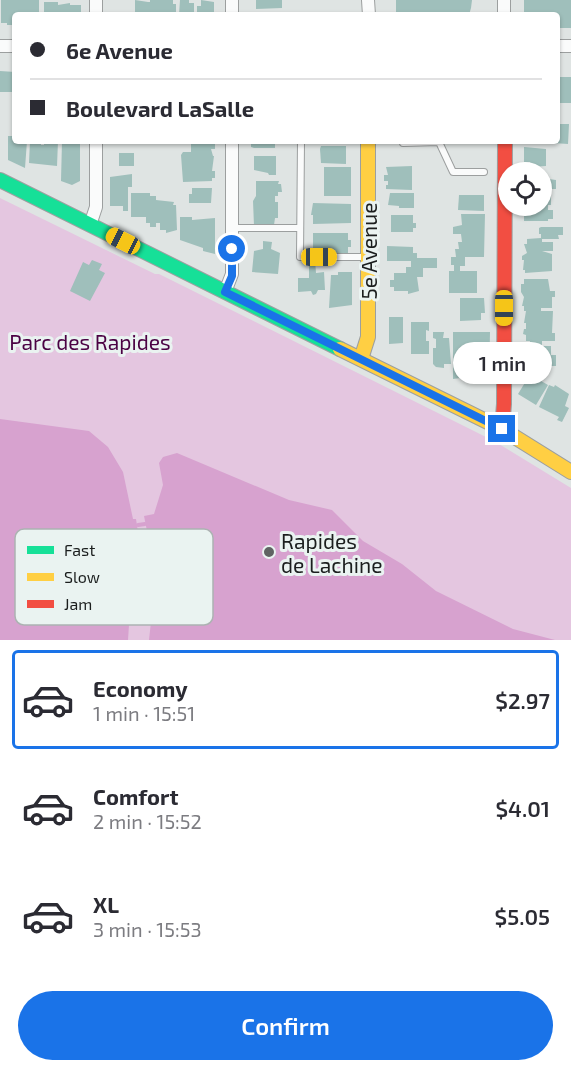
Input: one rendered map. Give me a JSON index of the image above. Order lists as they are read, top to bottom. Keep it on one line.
{"streets":{"main road":["5e Avenue"]},"parks":["Parc des Rapides"],"places":["Rapides de Lachine"],"legend":["Fast","Slow","Jam"],"page":{"banner":["6e Avenue","Boulevard LaSalle"],"bubble":"1 min","list":[{"name":"Economy","note":"1 min · 15:51","value":"$2.97"},{"name":"Comfort","note":"2 min · 15:52","value":"$4.01"},{"name":"XL","note":"3 min · 15:53","value":"$5.05"}],"buttons":"Confirm"}}
